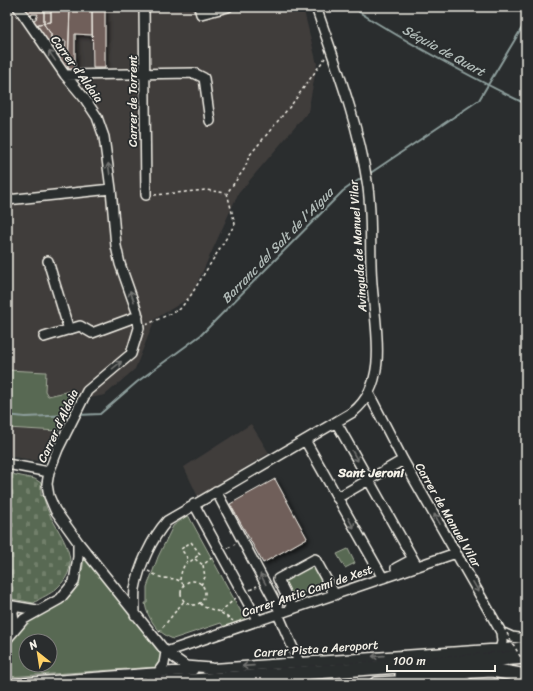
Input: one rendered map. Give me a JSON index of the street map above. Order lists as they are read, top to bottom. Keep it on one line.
{"streets":{"street":["Carrer d’Aldaia","Carrer de Torrent","Avinguda de Manuel Vilar","Carrer de Manuel Vilar","Carrer Antic Camí de Xest","Carrer Pista a Aeroport"]},"crossings":[["Carrer d’Aldaia","Carrer Antic Camí de Xest"],["Carrer d’Aldaia","Carrer Pista a Aeroport"],["Avinguda de Manuel Vilar","Carrer de Manuel Vilar"]],"one_way":["Carrer d’Aldaia","Carrer Pista a Aeroport"],"districts":["Sant Jeroni"],"water":["Séquia de Quart","Barranc del Salt de l'Aigua"],"scale_bar":"100 m","north":"top left"}
